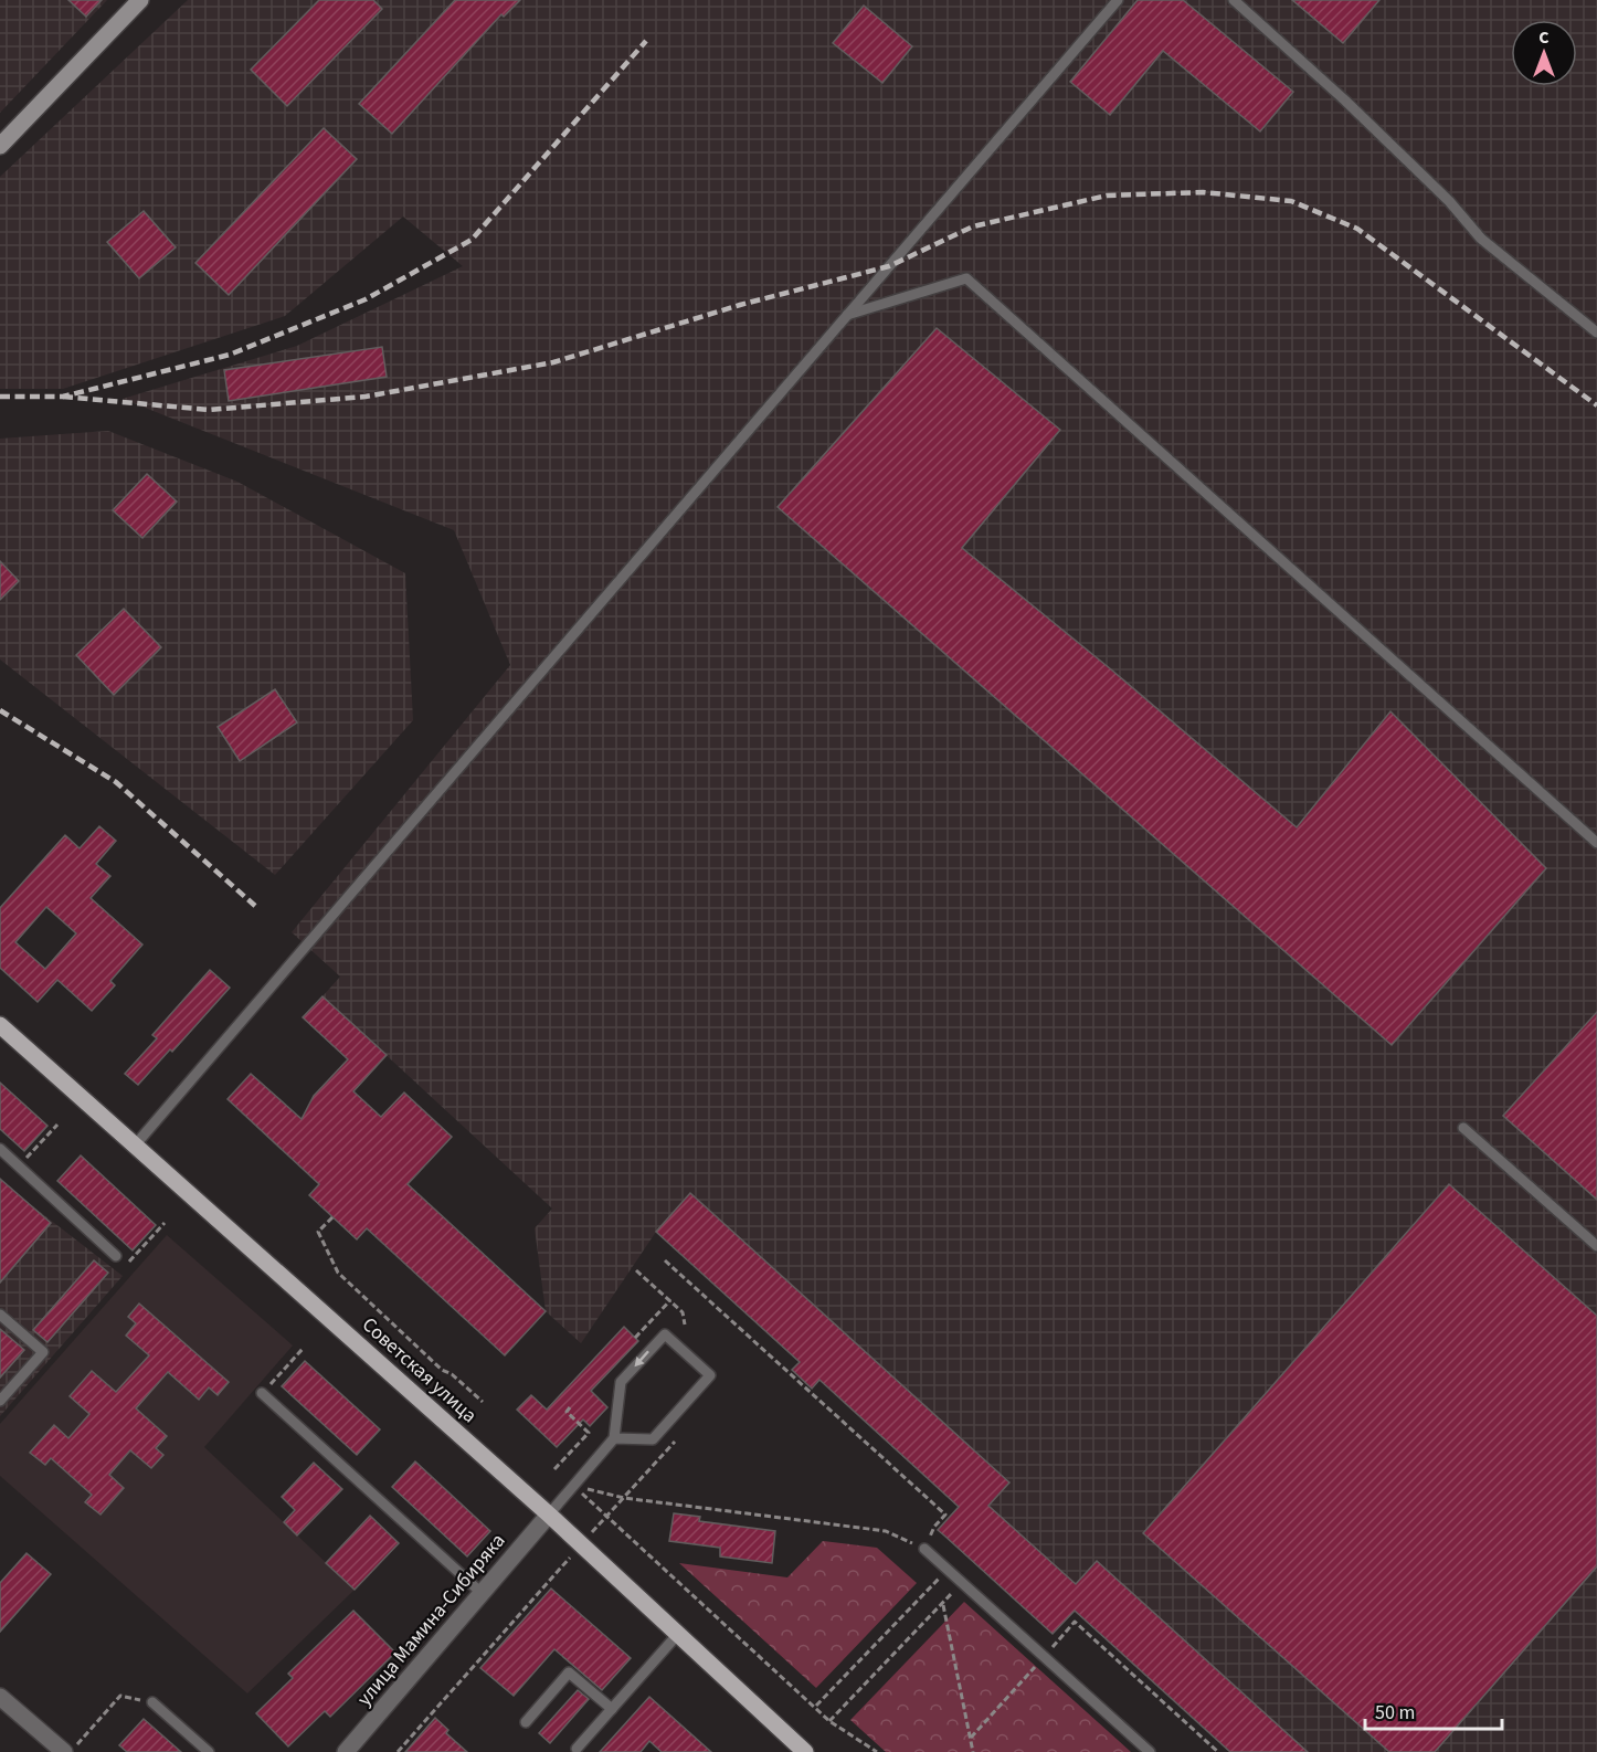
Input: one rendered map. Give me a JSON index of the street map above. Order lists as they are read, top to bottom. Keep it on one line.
{"streets":{"main road":["Советская улица"],"street":["улица Мамина-Сибиряка"]},"crossings":[["Советская улица","улица Мамина-Сибиряка"]],"scale_bar":"50 m","north":"top"}
